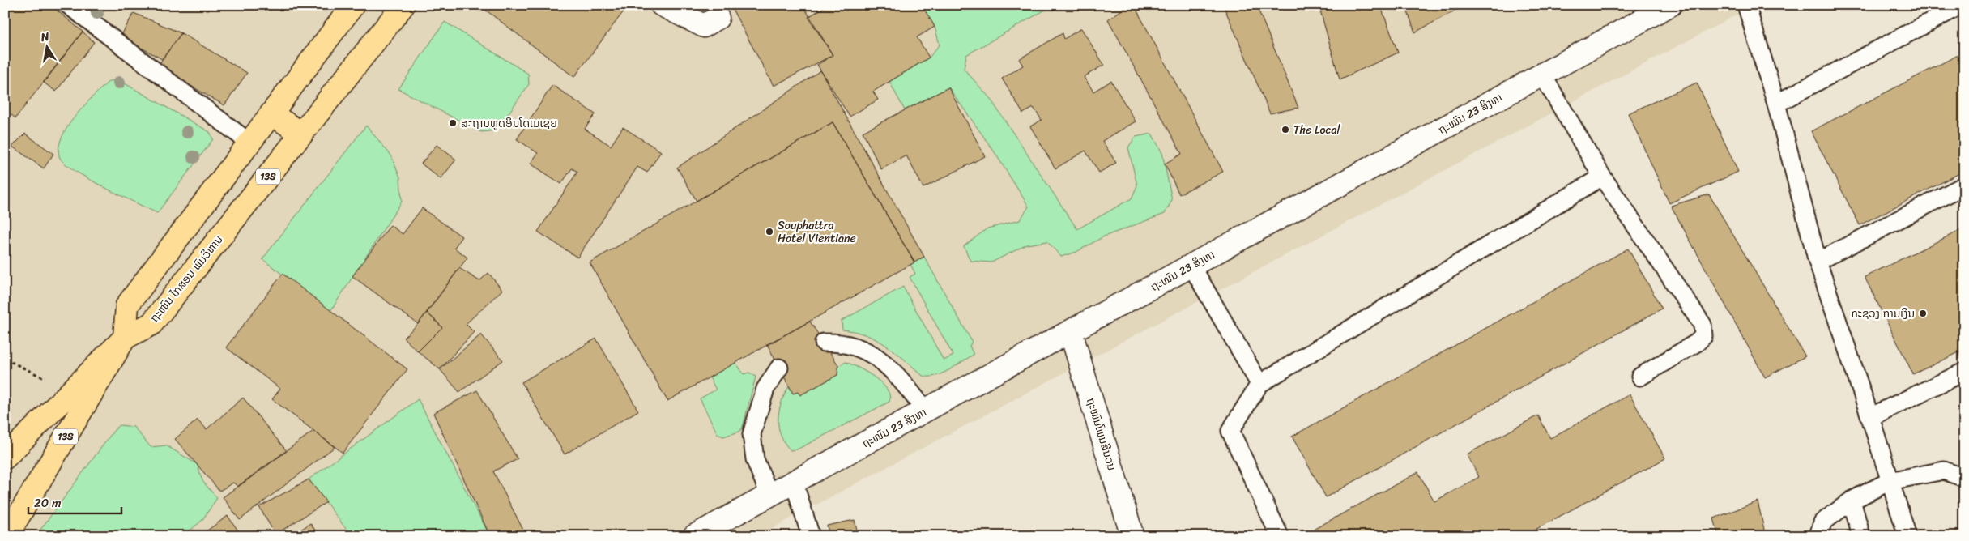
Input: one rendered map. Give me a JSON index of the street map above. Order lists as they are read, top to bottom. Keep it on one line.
{"streets":{"highway":["13S","ຖະໜົນ ໄກສອນ ພົມວິຫານ"],"main road":["ຖະໜົນ 23 ສິງຫາ","ຖະໜົນໂພນສີນວນ"]},"crossings":[["ຖະໜົນ 23 ສິງຫາ","ຖະໜົນໂພນສີນວນ"],["13S","ຖະໜົນ ໄກສອນ ພົມວິຫານ"]],"places":["ສະຖານທູດອິນໂດເນເຊຍ","The Local","Souphattra Hotel Vientiane","ກະຊວງ ການເງິນ"],"scale_bar":"20 m","north":"top"}
